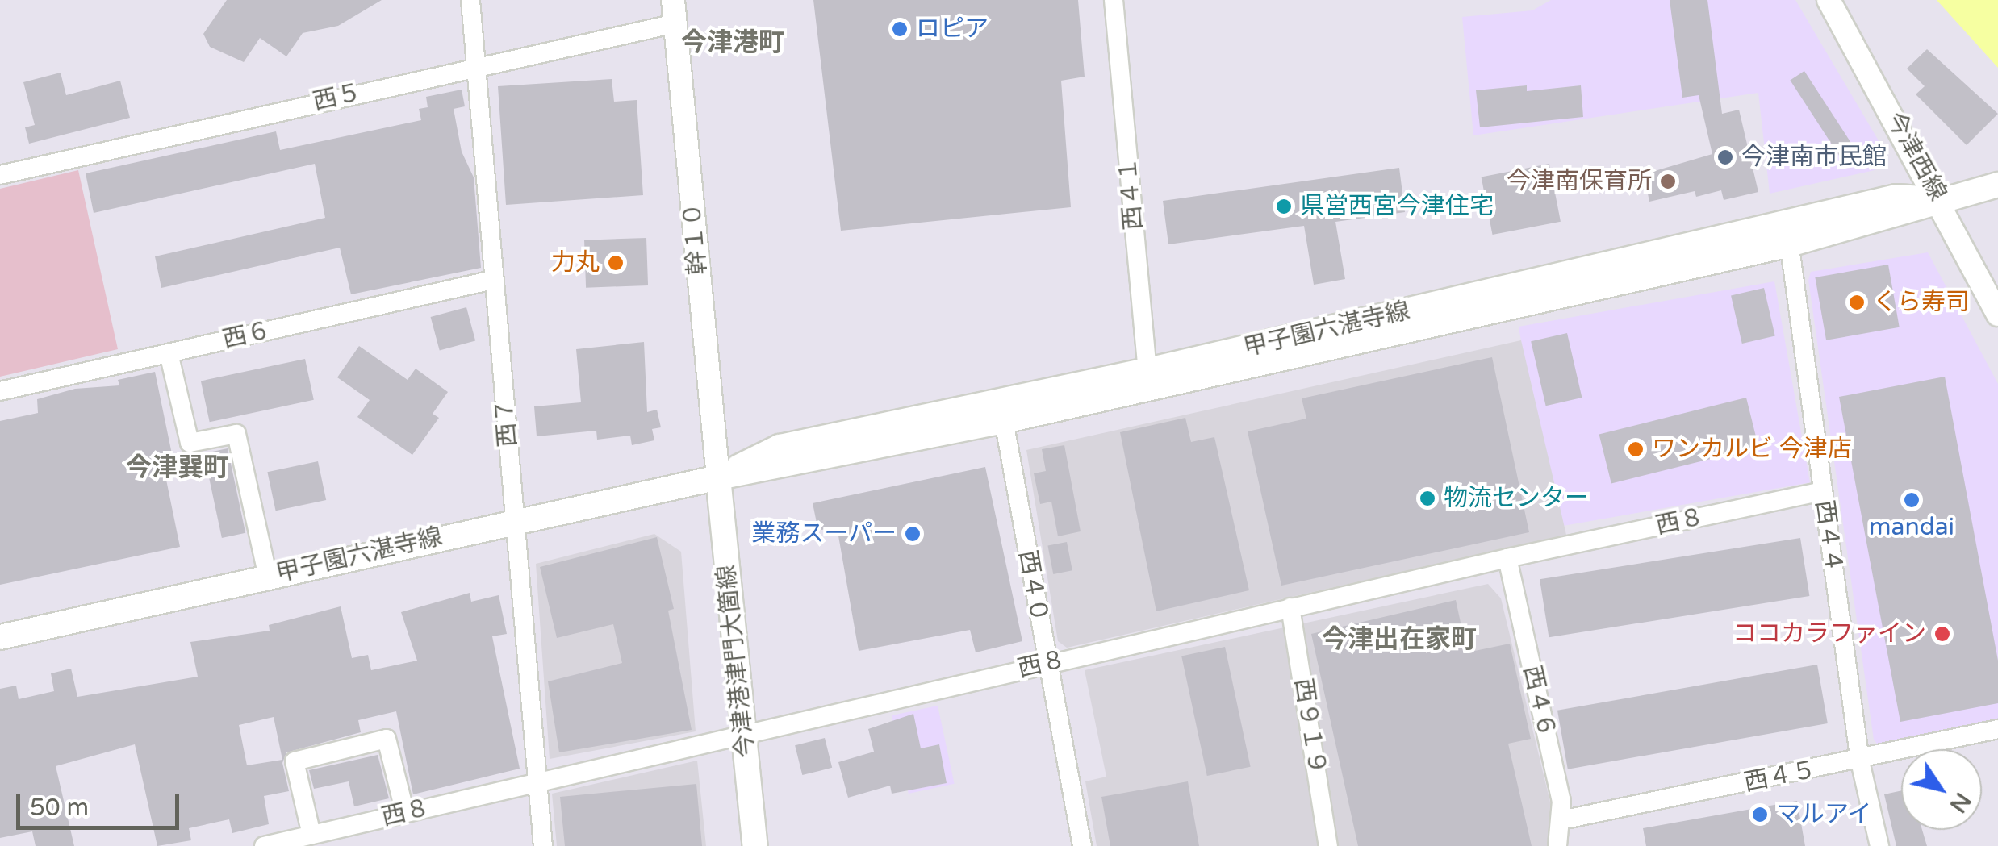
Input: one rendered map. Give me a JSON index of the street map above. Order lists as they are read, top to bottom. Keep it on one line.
{"streets":{"main road":["甲子園六湛寺線","今津港津門大箇線"],"street":["西５","今津西線","西４１","幹１０","西６","西７","西８","西４４","西４０","西４６","西９１９","西４５"]},"crossings":[["西５","幹１０"],["西５","西７"],["今津西線","甲子園六湛寺線"],["西４１","甲子園六湛寺線"],["幹１０","甲子園六湛寺線"],["幹１０","今津港津門大箇線"],["甲子園六湛寺線","西７"],["甲子園六湛寺線","西４４"],["甲子園六湛寺線","西４０"],["甲子園六湛寺線","今津港津門大箇線"],["西６","西７"],["西７","西８"],["西８","西４４"],["西８","西４０"],["西８","今津港津門大箇線"],["西８","西４６"],["西８","西９１９"],["西４４","西４５"],["西４６","西４５"]],"districts":["今津港町","今津巽町","今津出在家町"],"places":["ロピア","今津南市民館","今津南保育所","県営西宮今津住宅","力丸","くら寿司","ワンカルビ 今津店","物流センター","mandai","業務スーパー","ココカラファイン","マルアイ"],"scale_bar":"50 m","north":"bottom right"}
